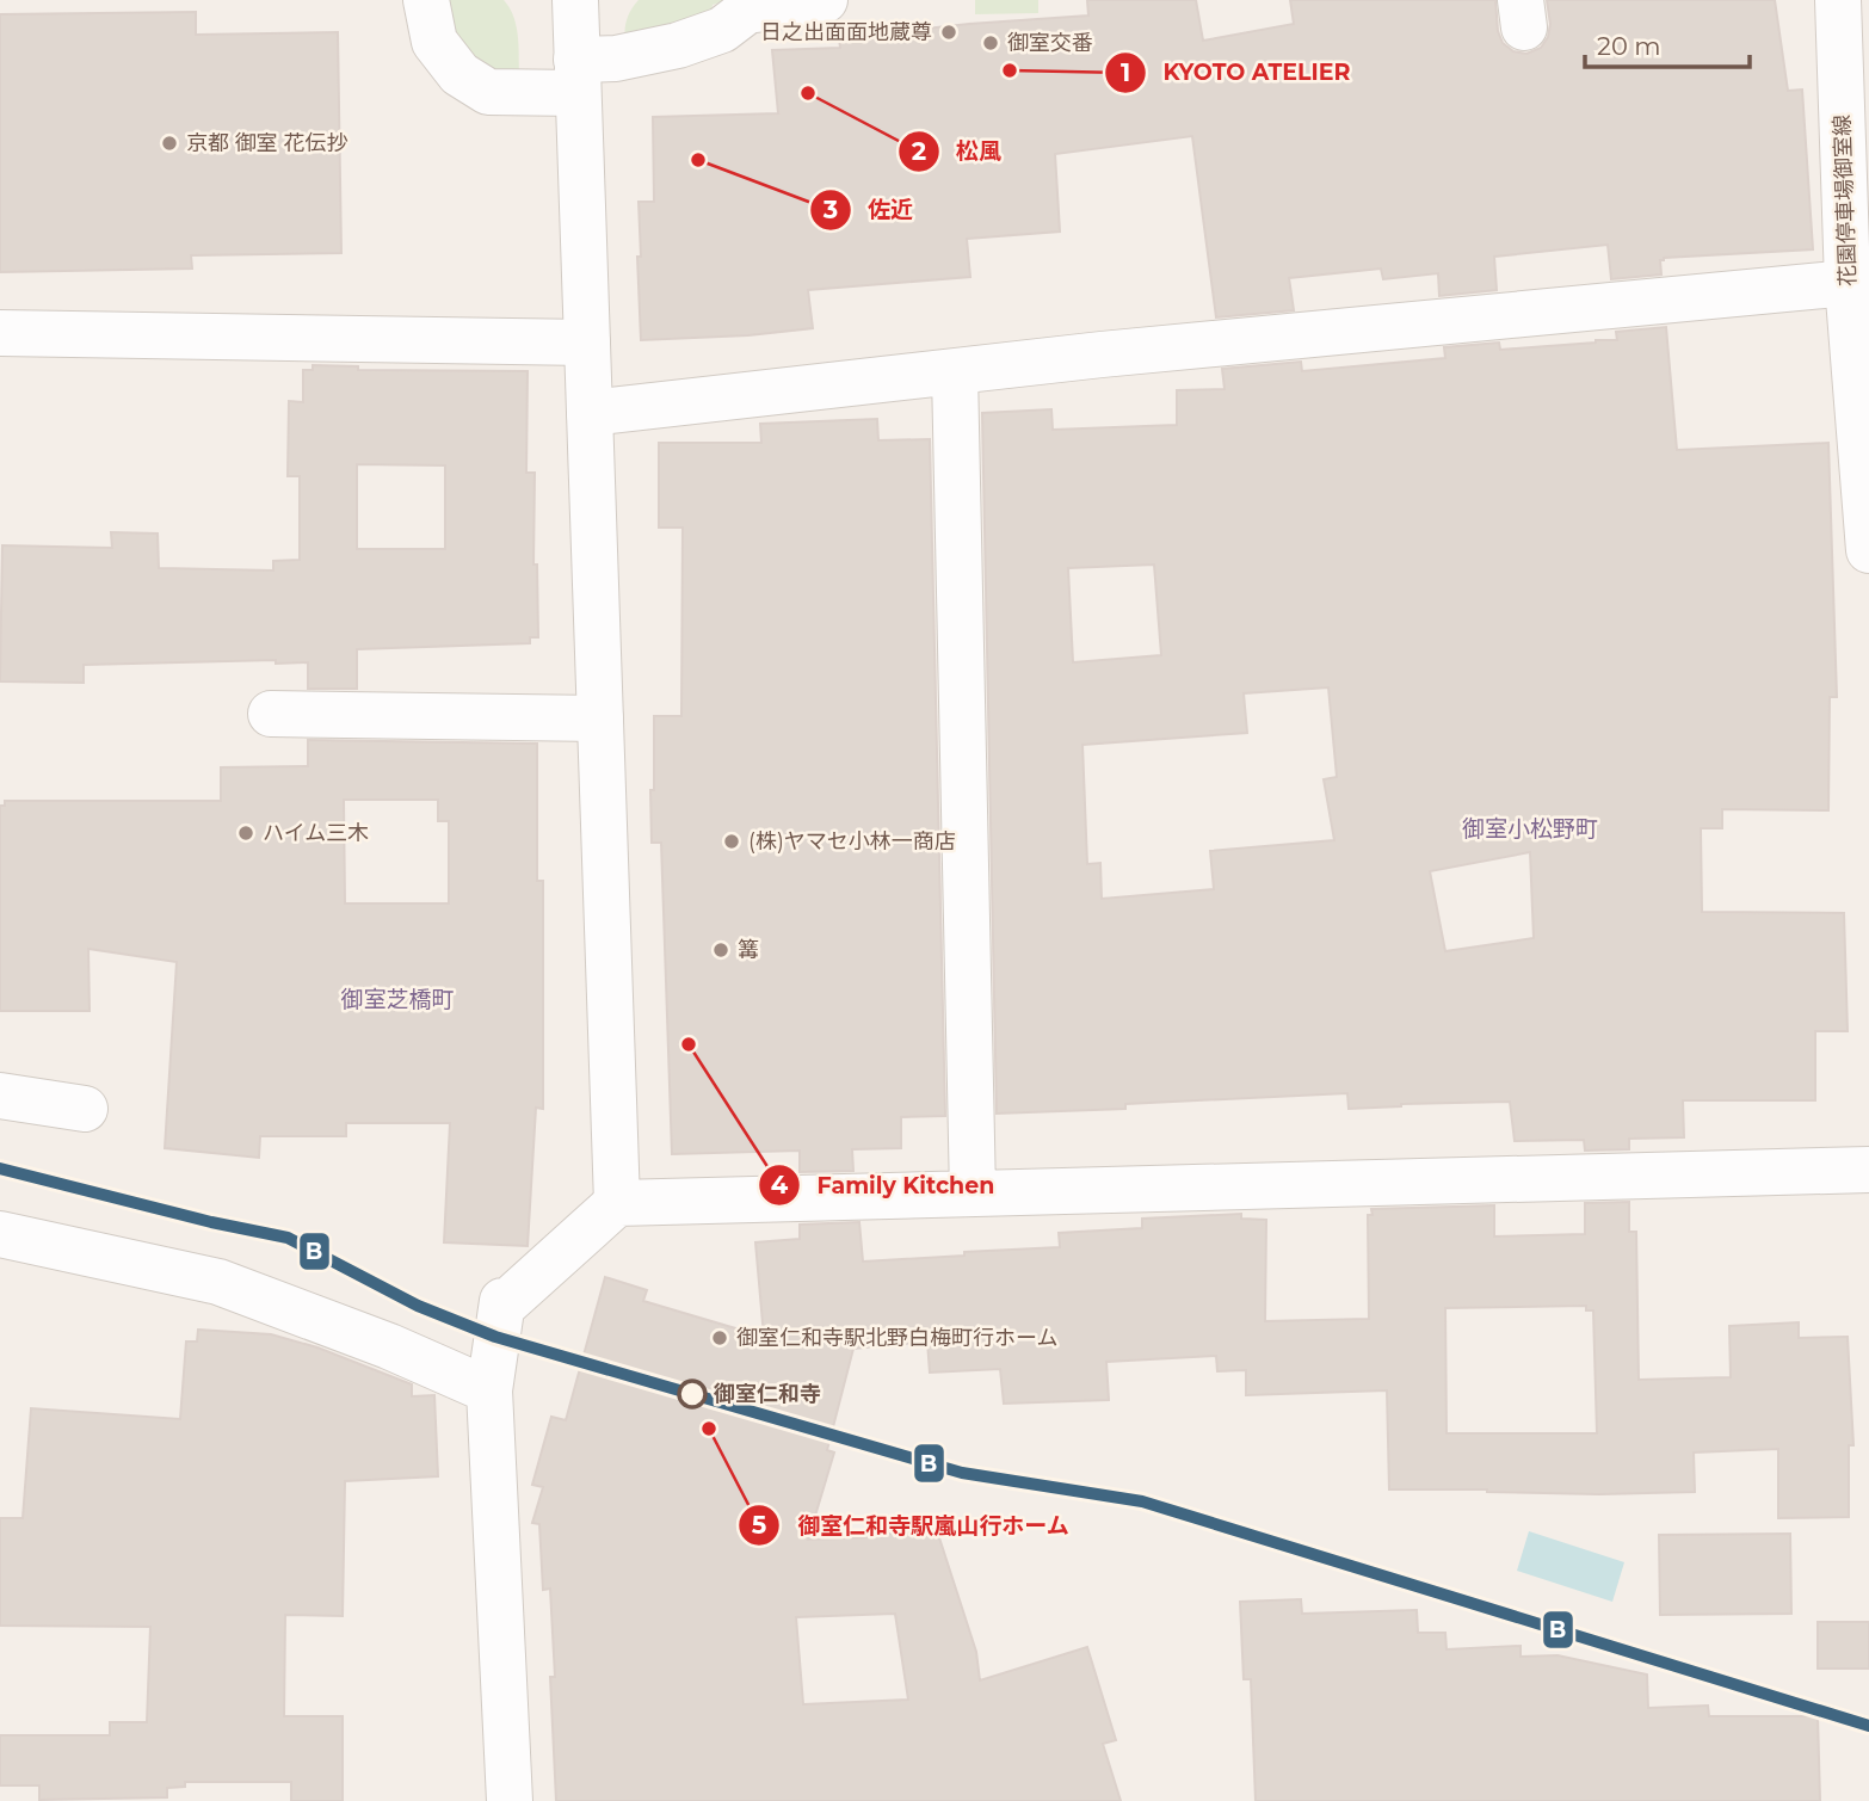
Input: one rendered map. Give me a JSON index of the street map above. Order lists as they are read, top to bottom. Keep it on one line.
{"streets":{"street":["花園停車場御室線"]},"districts":["御室小松野町","御室芝橋町"],"places":["日之出面面地蔵尊","御室交番","KYOTO ATELIER","松風","京都 御室 花伝抄","佐近","ハイム三木","(株)ヤマセ小林一商店","篝","Family Kitchen","御室仁和寺駅北野白梅町行ホーム","御室仁和寺","御室仁和寺駅嵐山行ホーム"],"lines":["transit line B"],"scale_bar":"20 m"}
